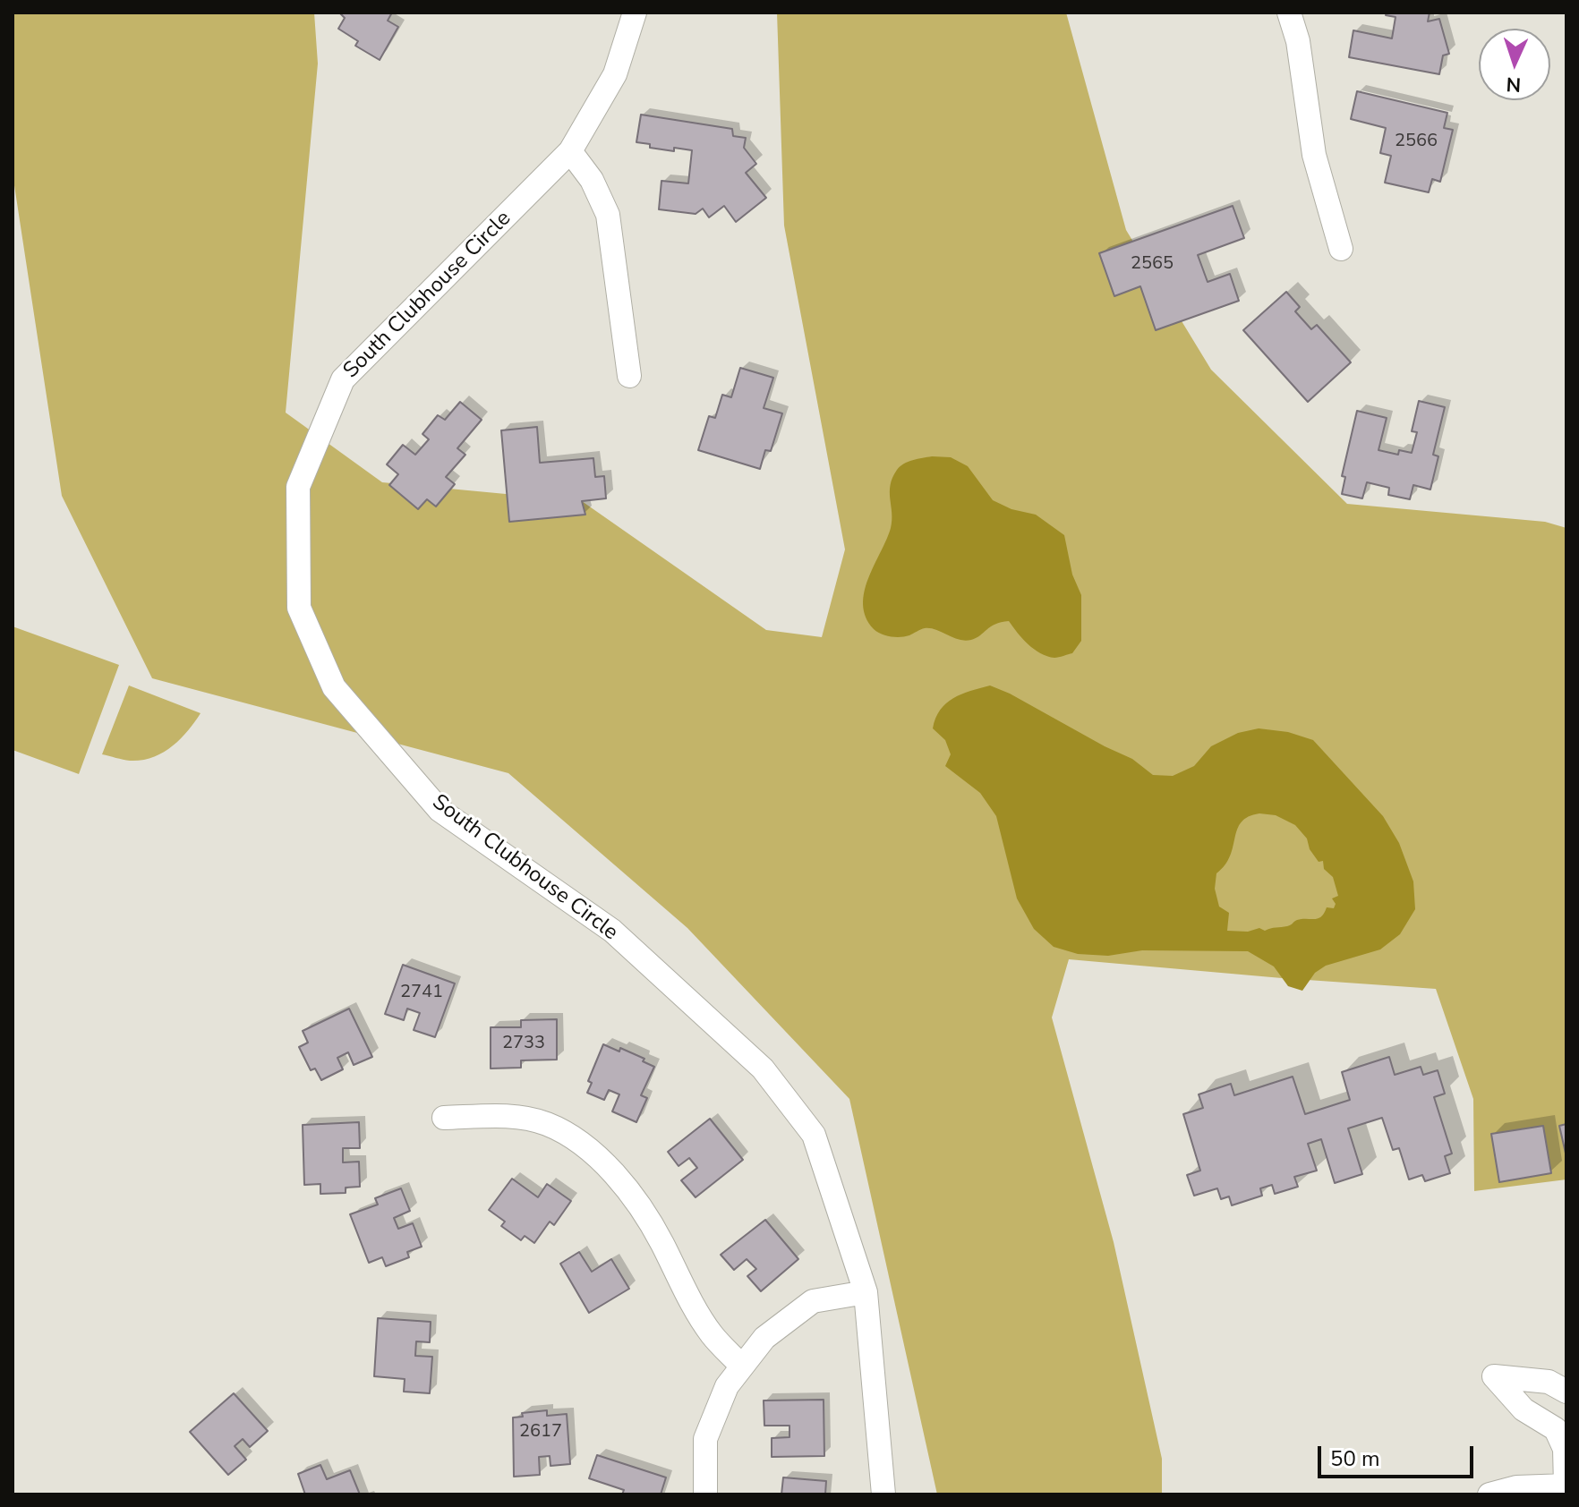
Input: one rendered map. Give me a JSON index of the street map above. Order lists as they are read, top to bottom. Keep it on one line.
{"streets":{"street":["South Clubhouse Circle"]},"house_numbers":["2566","2565","2741","2733","2617"],"scale_bar":"50 m","north":"bottom"}
